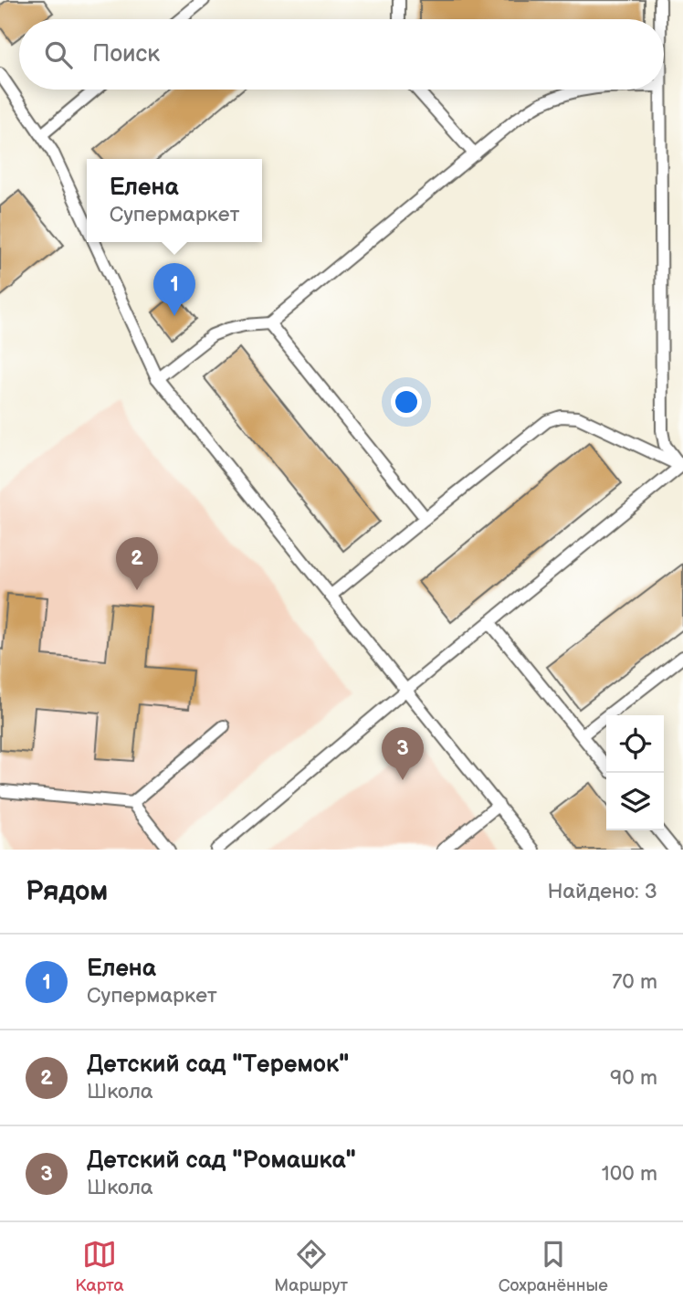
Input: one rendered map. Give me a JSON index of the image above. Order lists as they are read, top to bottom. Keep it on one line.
{"page":{"search":"Поиск","popup":["Елена","Супермаркет"],"pins":["1","2","3"],"heading":["Рядом","Найдено: 3"],"list":[{"mark":"1","name":"Елена","note":"Супермаркет","value":"70 m"},{"mark":"2","name":"Детский сад \"Теремок\"","note":"Школа","value":"90 m"},{"mark":"3","name":"Детский сад \"Ромашка\"","note":"Школа","value":"100 m"}],"nav":["Карта","Маршрут","Сохранённые"]}}
